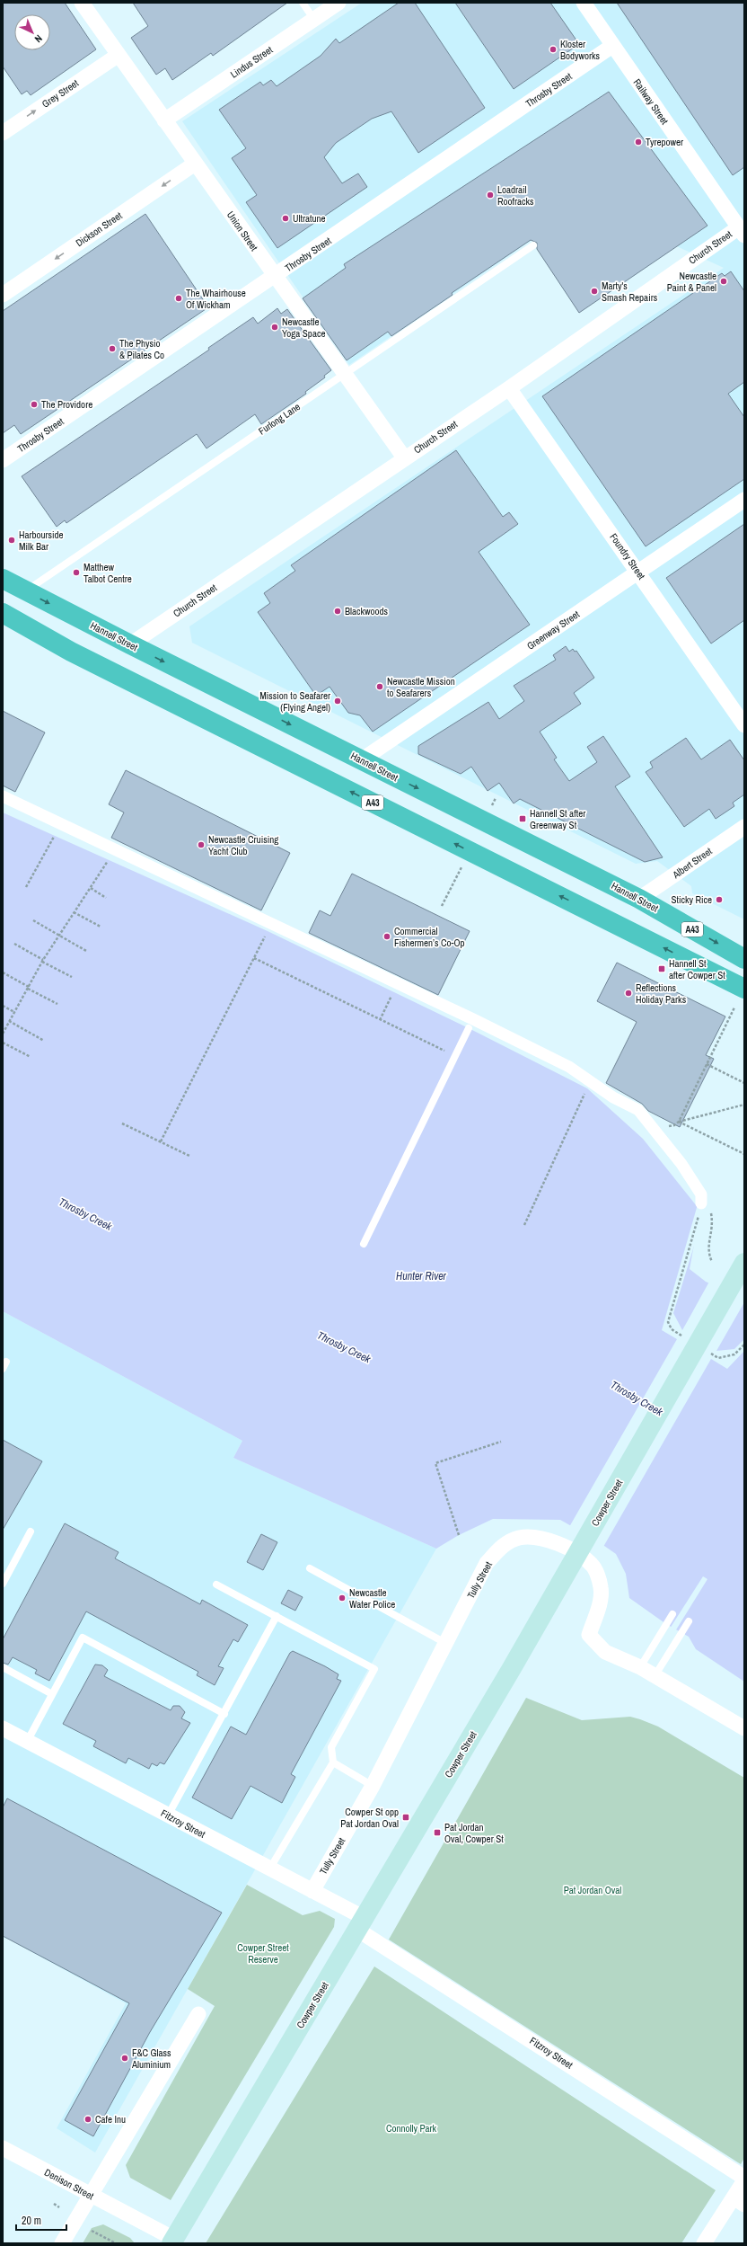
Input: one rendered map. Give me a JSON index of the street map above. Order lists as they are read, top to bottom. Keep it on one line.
{"streets":{"highway":["Hannell Street","A43"],"main road":["Cowper Street"],"street":["Lindus Street","Throsby Street","Grey Street","Railway Street","Dickson Street","Union Street","Church Street","Foundry Street","Greenway Street","Albert Street","Tully Street","Fitzroy Street","Denison Street"],"lane":["Furlong Lane"]},"crossings":[["Lindus Street","Union Street"],["Throsby Street","Railway Street"],["Throsby Street","Union Street"],["Grey Street","Union Street"],["Railway Street","Church Street"],["Dickson Street","Union Street"],["Union Street","Church Street"],["Union Street","Furlong Lane"],["Church Street","Foundry Street"],["Church Street","Hannell Street"],["Furlong Lane","Hannell Street"],["Foundry Street","Greenway Street"],["Greenway Street","Hannell Street"],["Hannell Street","Albert Street"],["Cowper Street","Fitzroy Street"],["Cowper Street","Denison Street"],["Tully Street","Fitzroy Street"]],"one_way":["Grey Street","Dickson Street"],"water":["Throsby Creek","Hunter River"],"parks":["Pat Jordan Oval","Cowper Street Reserve","Connolly Park"],"places":{"other":["Kloster Bodyworks","Tyrepower","Loadrail Roofracks","Ultratune","Newcastle Paint & Panel","Marty's Smash Repairs","The Whairhouse Of Wickham","Newcastle Yoga Space","The Physio & Pilates Co","The Providore","Harbourside Milk Bar","Matthew Talbot Centre","Blackwoods","Newcastle Mission to Seafarers","Mission to Seafarer (Flying Angel)","Newcastle Cruising Yacht Club","Sticky Rice","Commercial Fishermen’s Co-Op","Reflections Holiday Parks","Newcastle Water Police","F&C Glass Aluminium","Cafe Inu"],"transit":["Hannell St after Greenway St","Hannell St after Cowper St","Cowper St opp Pat Jordan Oval","Pat Jordan Oval, Cowper St"]},"scale_bar":"20 m","north":"bottom right"}
